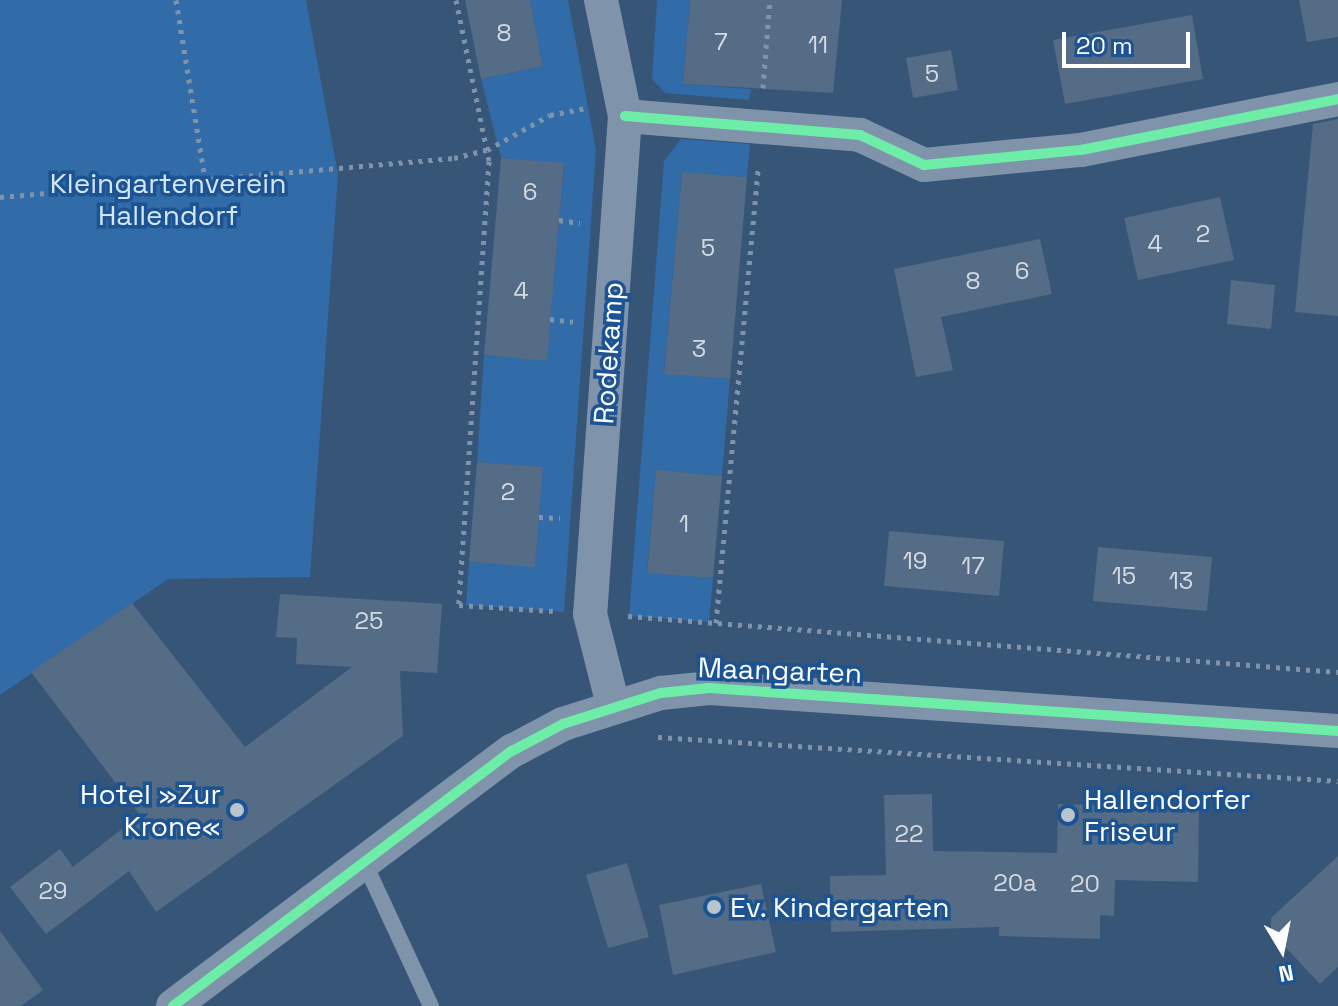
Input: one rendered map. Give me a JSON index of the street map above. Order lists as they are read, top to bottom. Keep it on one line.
{"streets":{"street":["Rodekamp","Maangarten"]},"crossings":[["Rodekamp","Maangarten"]],"parks":["Kleingartenverein Hallendorf"],"places":["Hotel »Zur Krone«","Hallendorfer Friseur","Ev. Kindergarten"],"house_numbers":["8","7","11","5","6","2","4","5","6","8","4","3","2","1","19","17","15","13","25","22","20a","20","29"],"scale_bar":"20 m","north":"bottom"}
